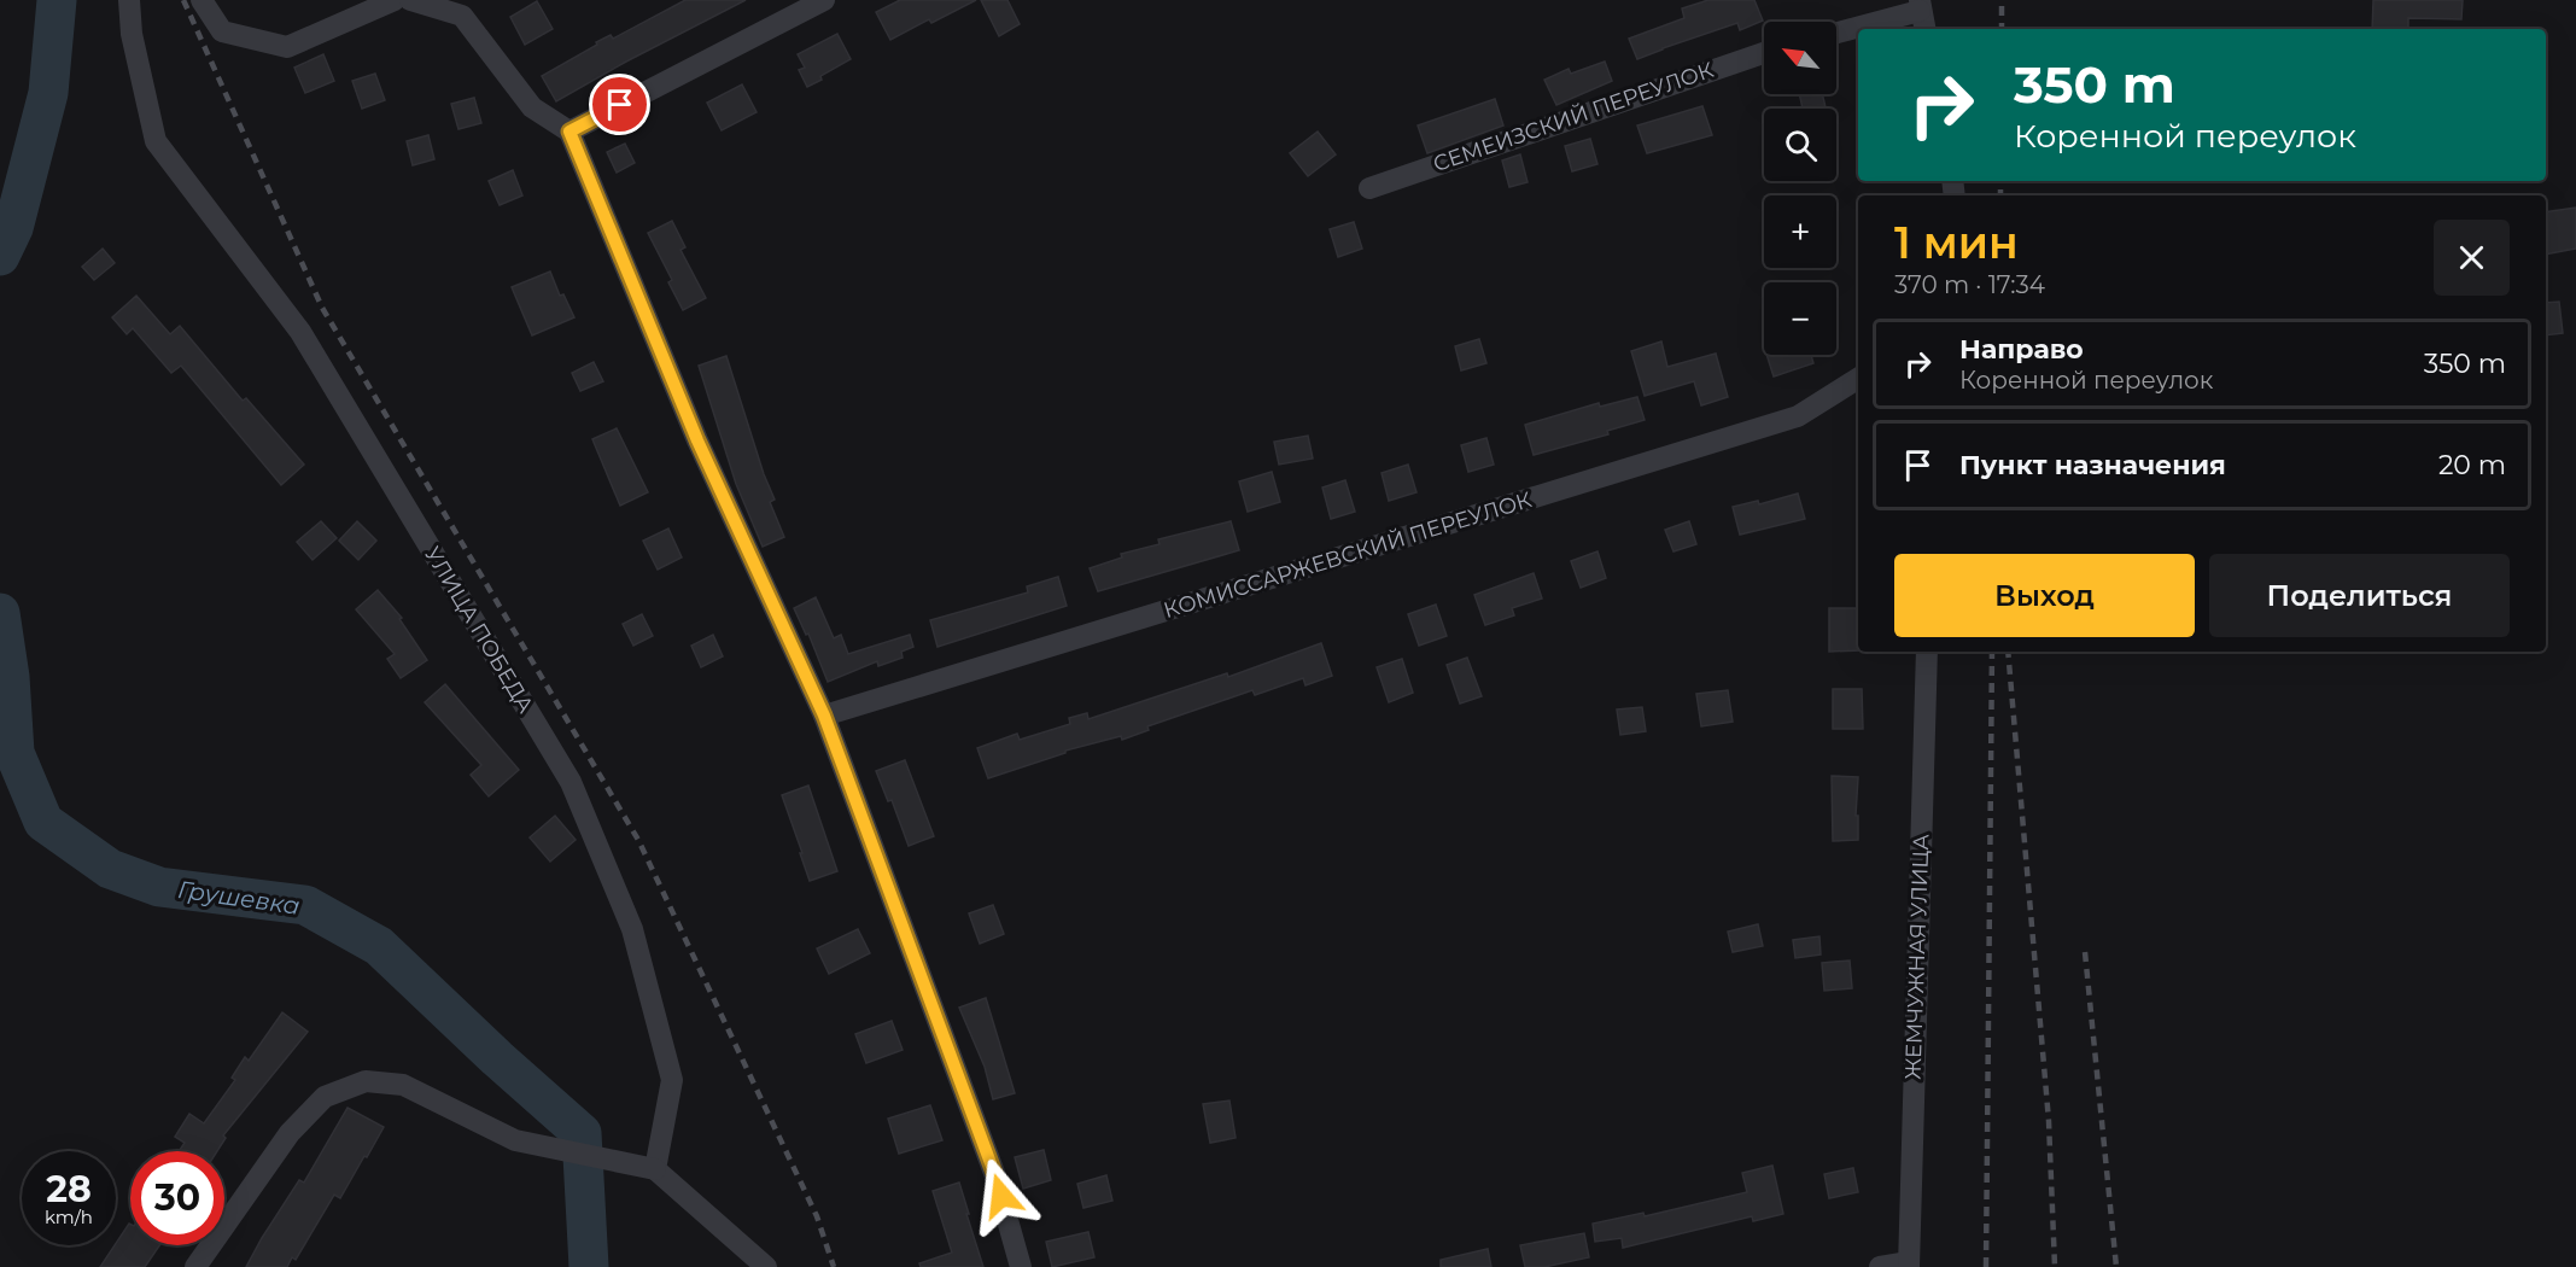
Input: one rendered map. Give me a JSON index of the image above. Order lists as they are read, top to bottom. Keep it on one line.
{"streets":{"street":["СЕМЕИЗСКИЙ ПЕРЕУЛОК","КОМИССАРЖЕВСКИЙ ПЕРЕУЛОК","УЛИЦА ПОБЕДА","ЖЕМЧУЖНАЯ УЛИЦА"]},"water":["Грушевка"],"north":"top left","page":{"map_buttons":["+","−"],"turn":["350 m","Коренной переулок"],"heading":["1 мин","370 m · 17:34"],"list":[{"name":"Направо","note":"Коренной переулок","value":"350 m"},{"name":"Пункт назначения","value":"20 m"}],"buttons":["Выход","Поделиться"],"speed":"28 km/h","limit":"30"}}
